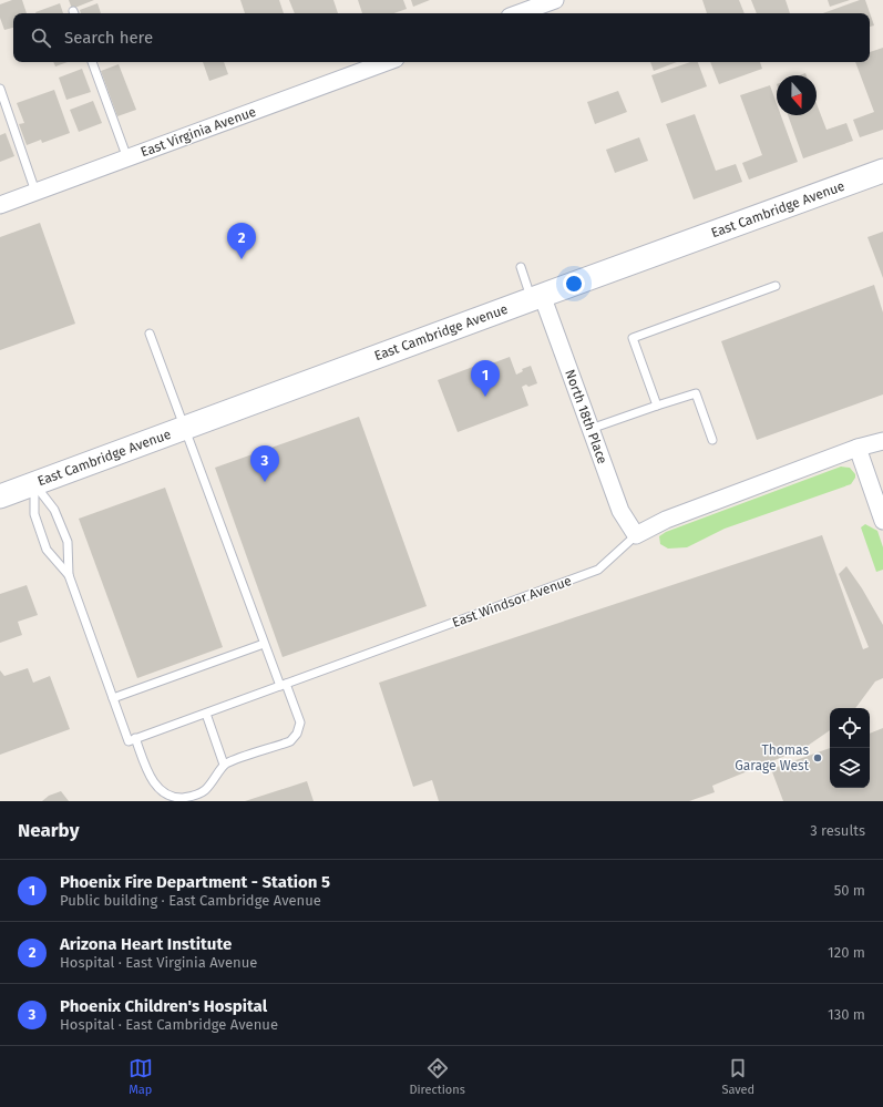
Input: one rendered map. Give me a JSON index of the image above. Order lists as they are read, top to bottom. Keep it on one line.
{"streets":{"street":["East Virginia Avenue","East Cambridge Avenue","North 18th Place","East Windsor Avenue"]},"crossings":[["East Cambridge Avenue","North 18th Place"],["North 18th Place","East Windsor Avenue"]],"places":["Thomas Garage West"],"north":"bottom","page":{"search":"Search here","pins":["2","1","3"],"heading":["Nearby","3 results"],"list":[{"mark":"1","name":"Phoenix Fire Department - Station 5","note":"Public building · East Cambridge Avenue","value":"50 m"},{"mark":"2","name":"Arizona Heart Institute","note":"Hospital · East Virginia Avenue","value":"120 m"},{"mark":"3","name":"Phoenix Children's Hospital","note":"Hospital · East Cambridge Avenue","value":"130 m"}],"nav":["Map","Directions","Saved"]}}
